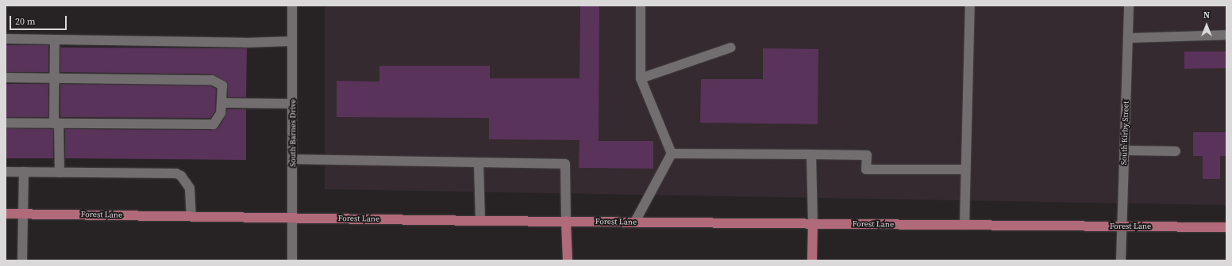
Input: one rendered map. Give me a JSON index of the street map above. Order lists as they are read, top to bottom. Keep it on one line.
{"streets":{"main road":["Forest Lane"],"street":["South Barnes Drive","South Kirby Street"]},"crossings":[["South Barnes Drive","Forest Lane"],["South Kirby Street","Forest Lane"]],"scale_bar":"20 m","north":"top"}
